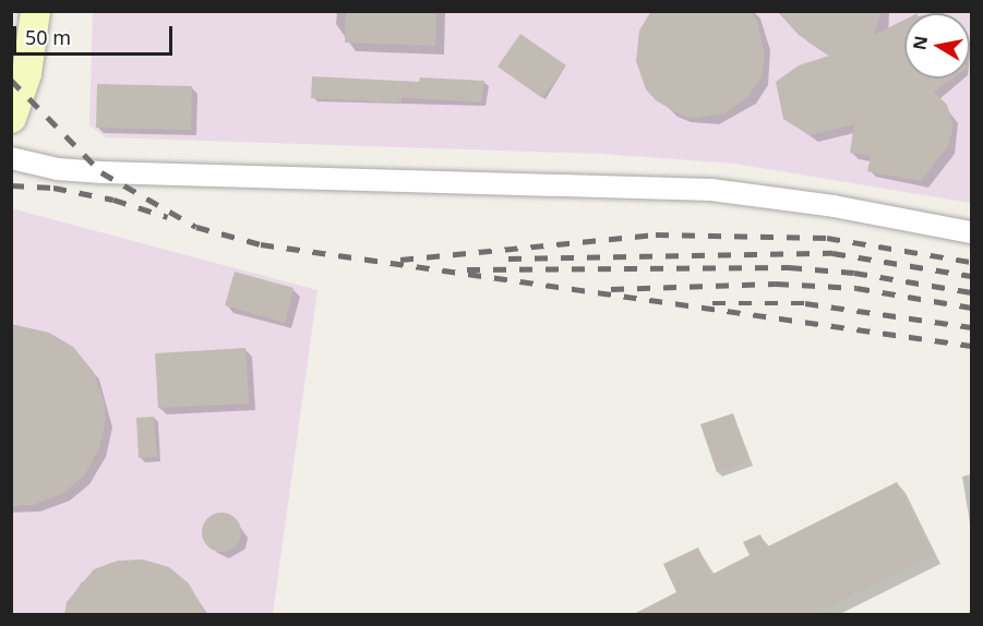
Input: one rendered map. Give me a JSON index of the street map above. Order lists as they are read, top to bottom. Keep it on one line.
{"scale_bar":"50 m","north":"left"}
